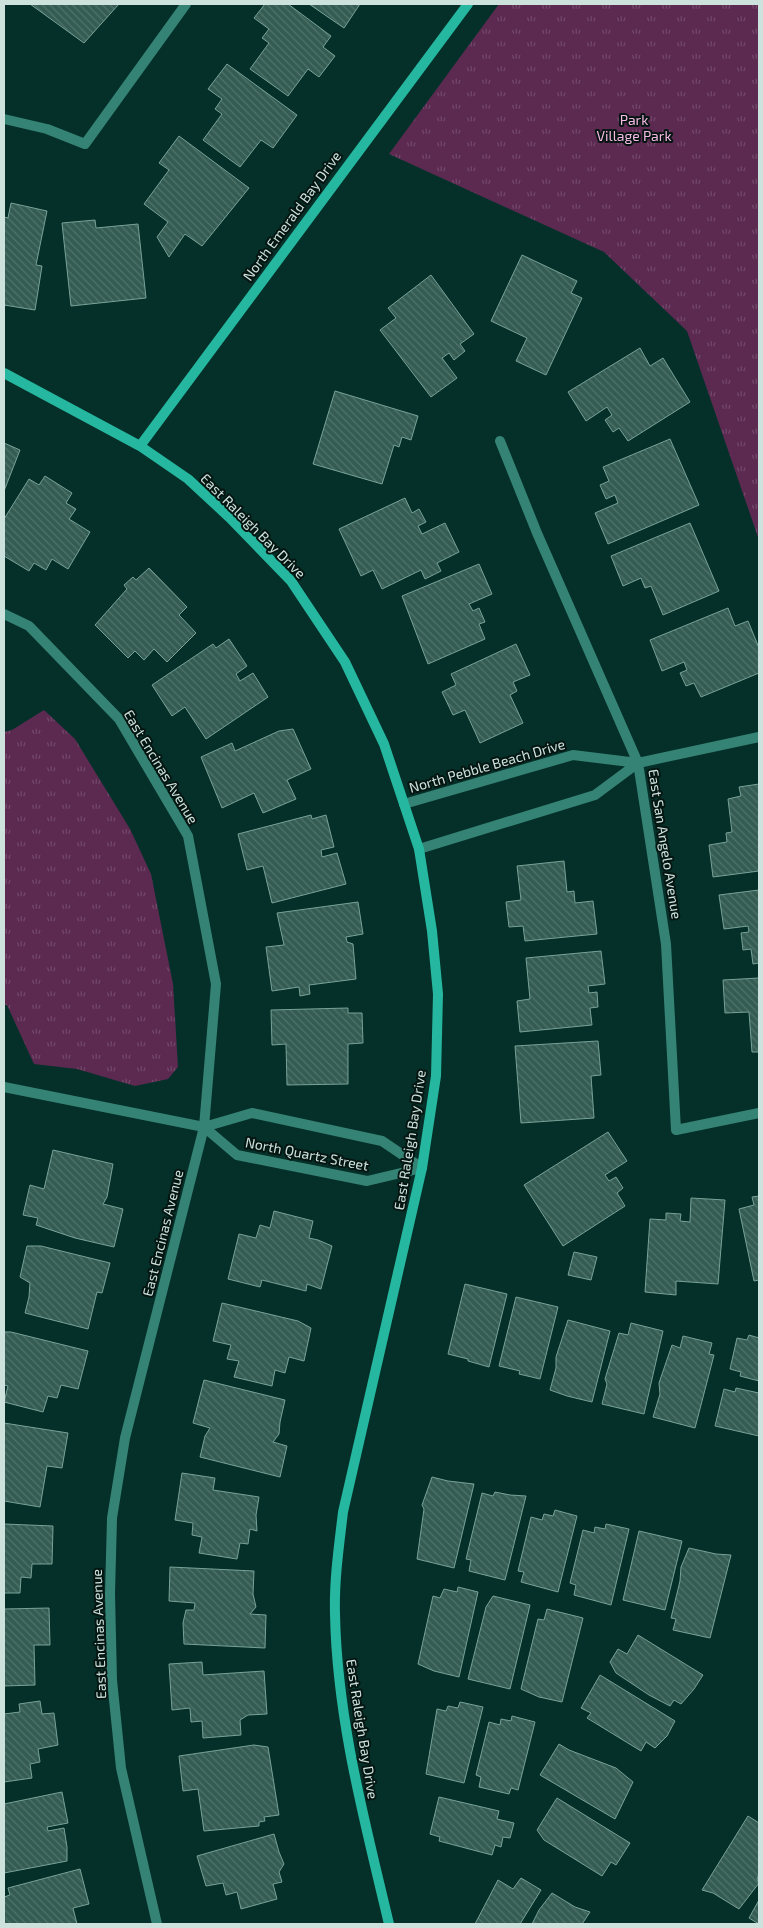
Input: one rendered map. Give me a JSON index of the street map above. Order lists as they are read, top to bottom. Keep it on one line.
{"streets":{"street":["North Emerald Bay Drive","East Raleigh Bay Drive","North Pebble Beach Drive","East Encinas Avenue","East San Angelo Avenue","North Quartz Street"]},"crossings":[["North Emerald Bay Drive","East Raleigh Bay Drive"],["East Raleigh Bay Drive","North Pebble Beach Drive"],["East Raleigh Bay Drive","North Quartz Street"],["North Pebble Beach Drive","East San Angelo Avenue"],["East Encinas Avenue","North Quartz Street"]],"parks":["Park Village Park"]}
